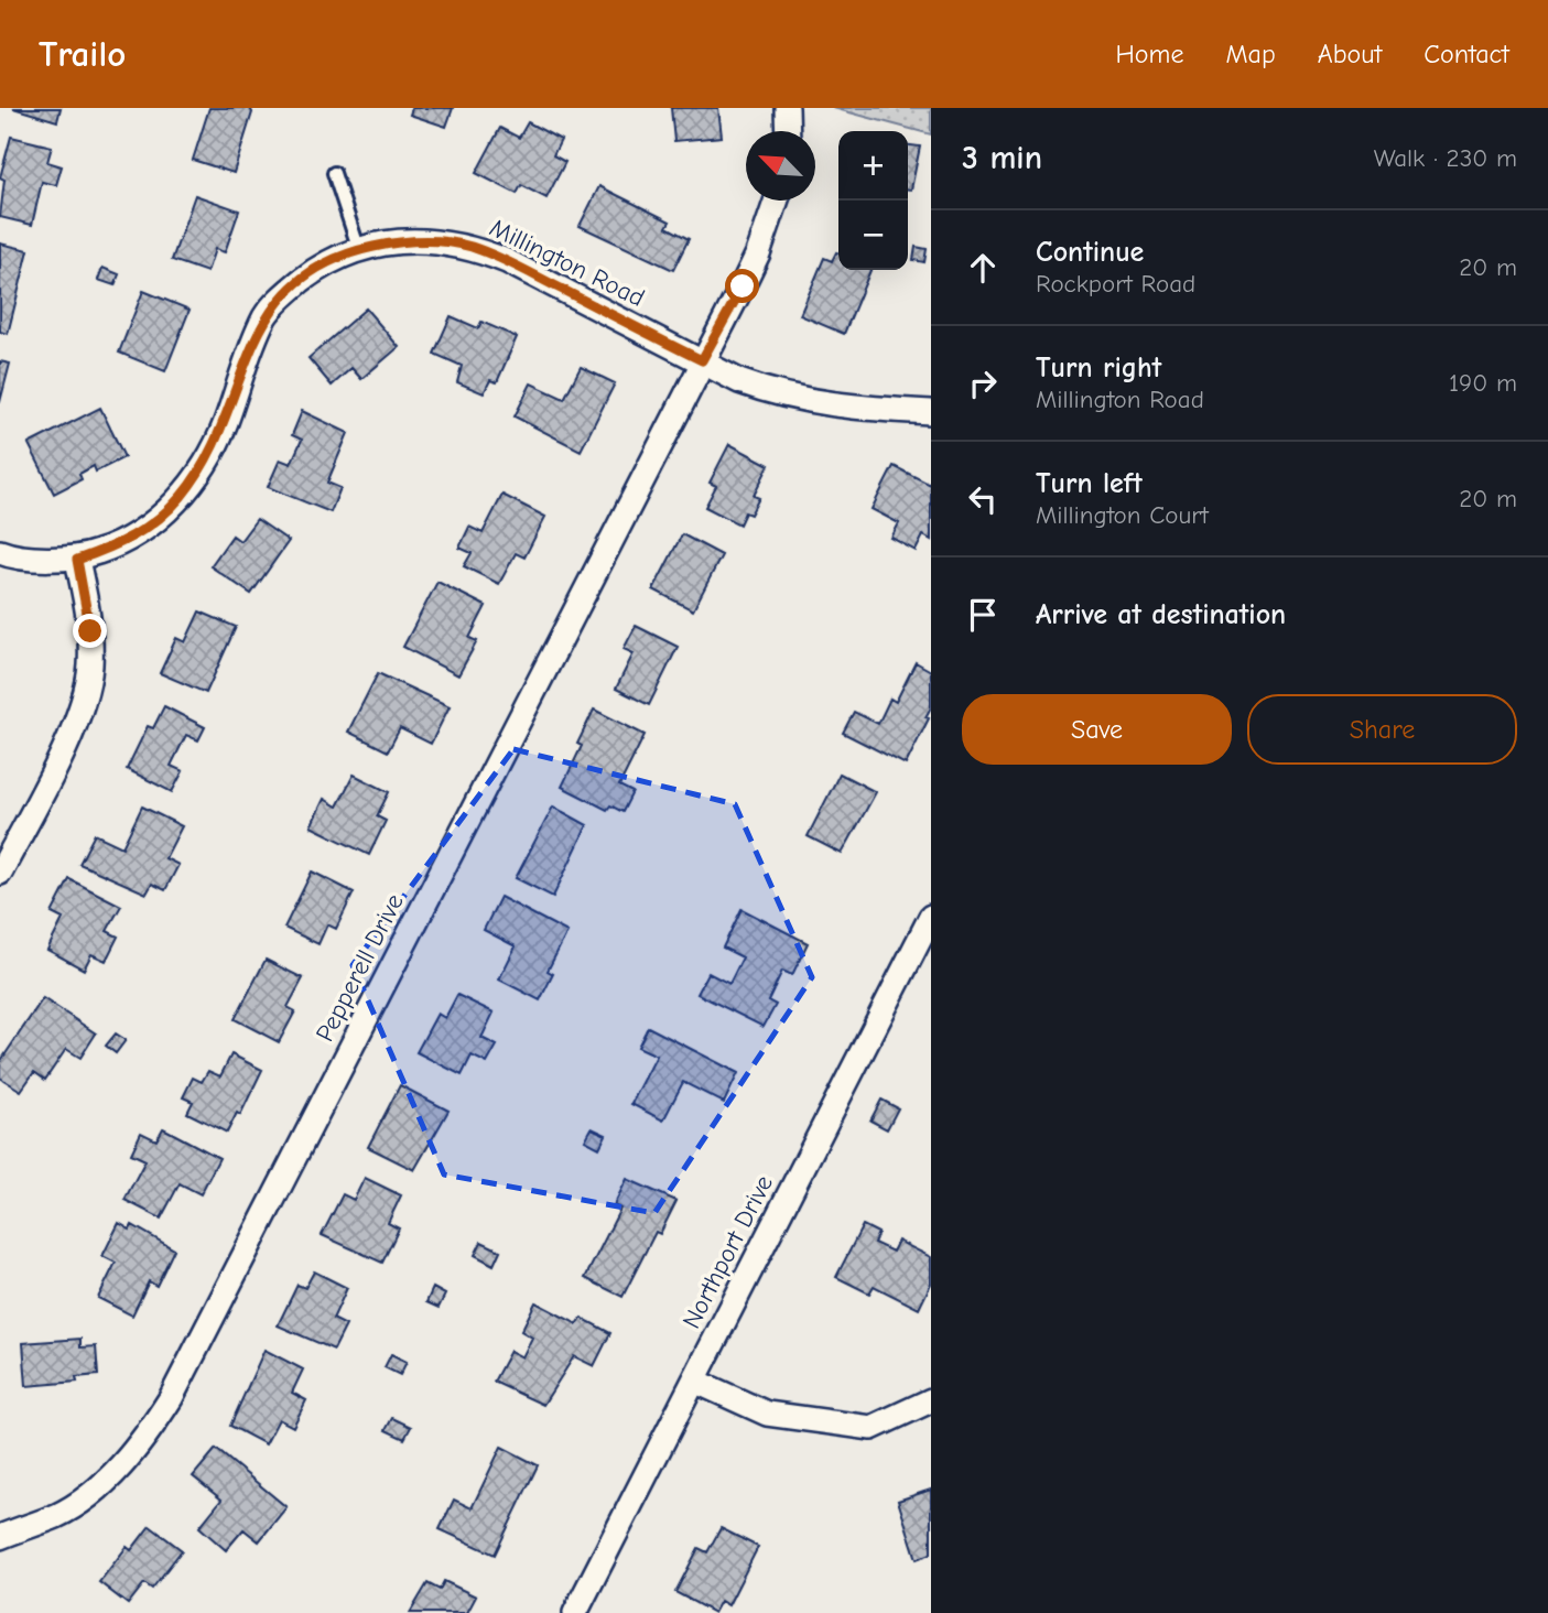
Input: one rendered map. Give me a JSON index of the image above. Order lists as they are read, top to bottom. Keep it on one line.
{"streets":{"street":["Millington Road","Pepperell Drive","Northport Drive"]},"crossings":[["Millington Road","Pepperell Drive"]],"north":"top left","page":{"header":"Trailo","nav":["Home","Map","About","Contact"],"heading":["3 min","Walk · 230 m"],"map_buttons":["+","−"],"list":[["Continue","Rockport Road","20 m"],["Turn right","Millington Road","190 m"],["Turn left","Millington Court","20 m"],"Arrive at destination"],"buttons":["Save","Share"]}}
